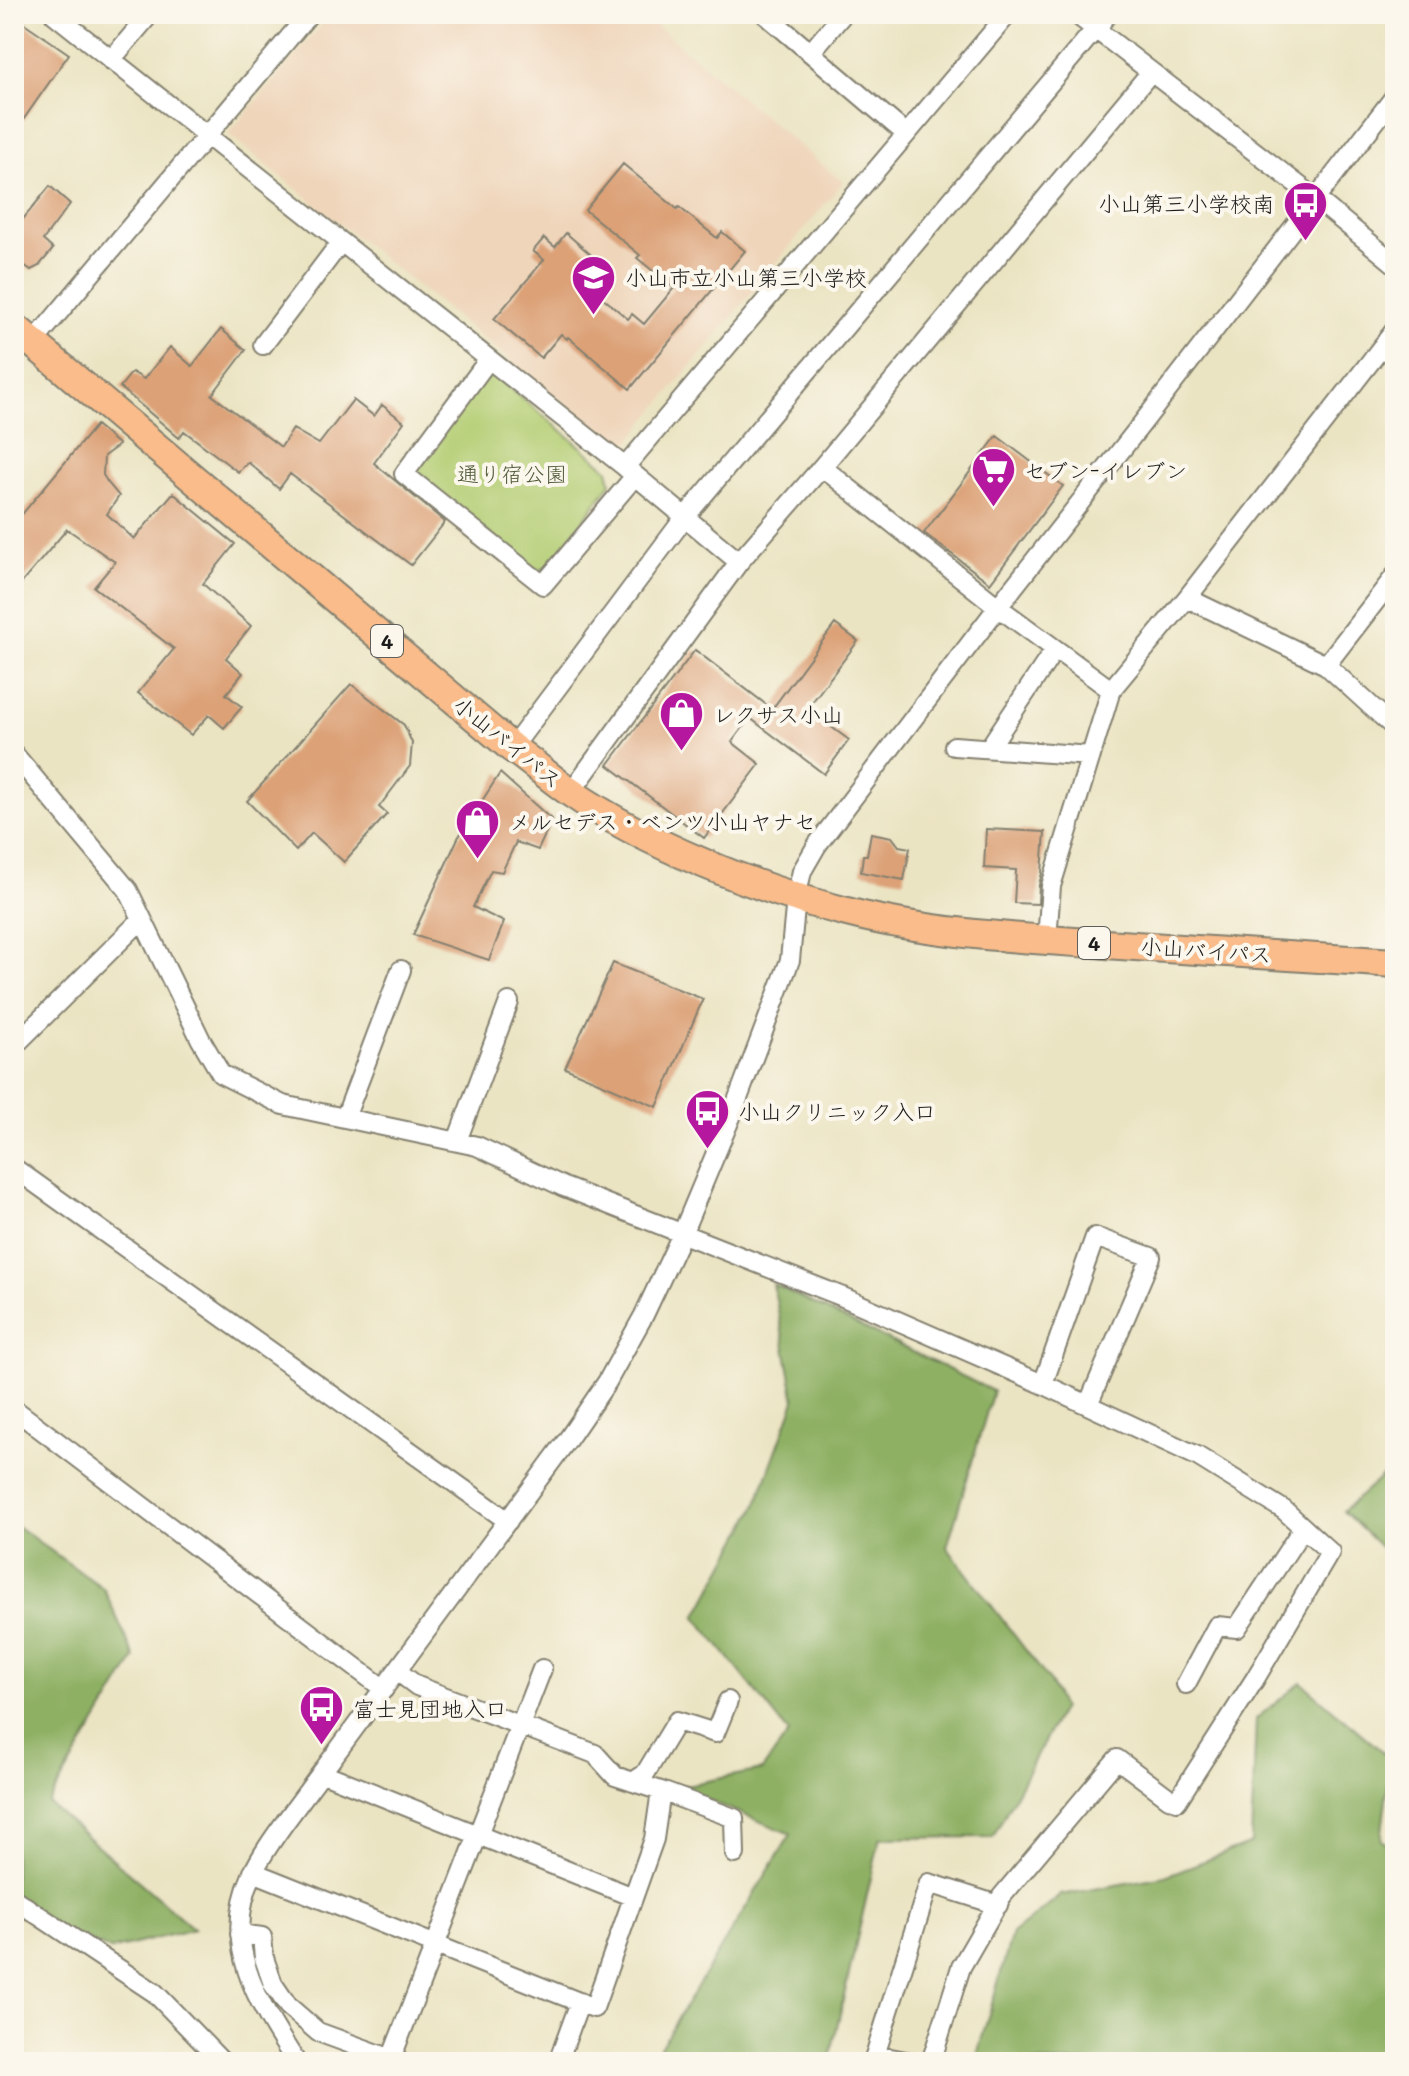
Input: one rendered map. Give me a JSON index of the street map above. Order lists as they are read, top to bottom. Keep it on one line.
{"streets":{"highway":["4","小山バイパス"]},"parks":["通り宿公園"],"places":{"bus stop":["小山第三小学校南","小山クリニック入口","富士見団地入口"],"school or university":["小山市立小山第三小学校"],"supermarket":["セブン-イレブン"],"shop":["レクサス小山","メルセデス・ベンツ小山ヤナセ"]}}
